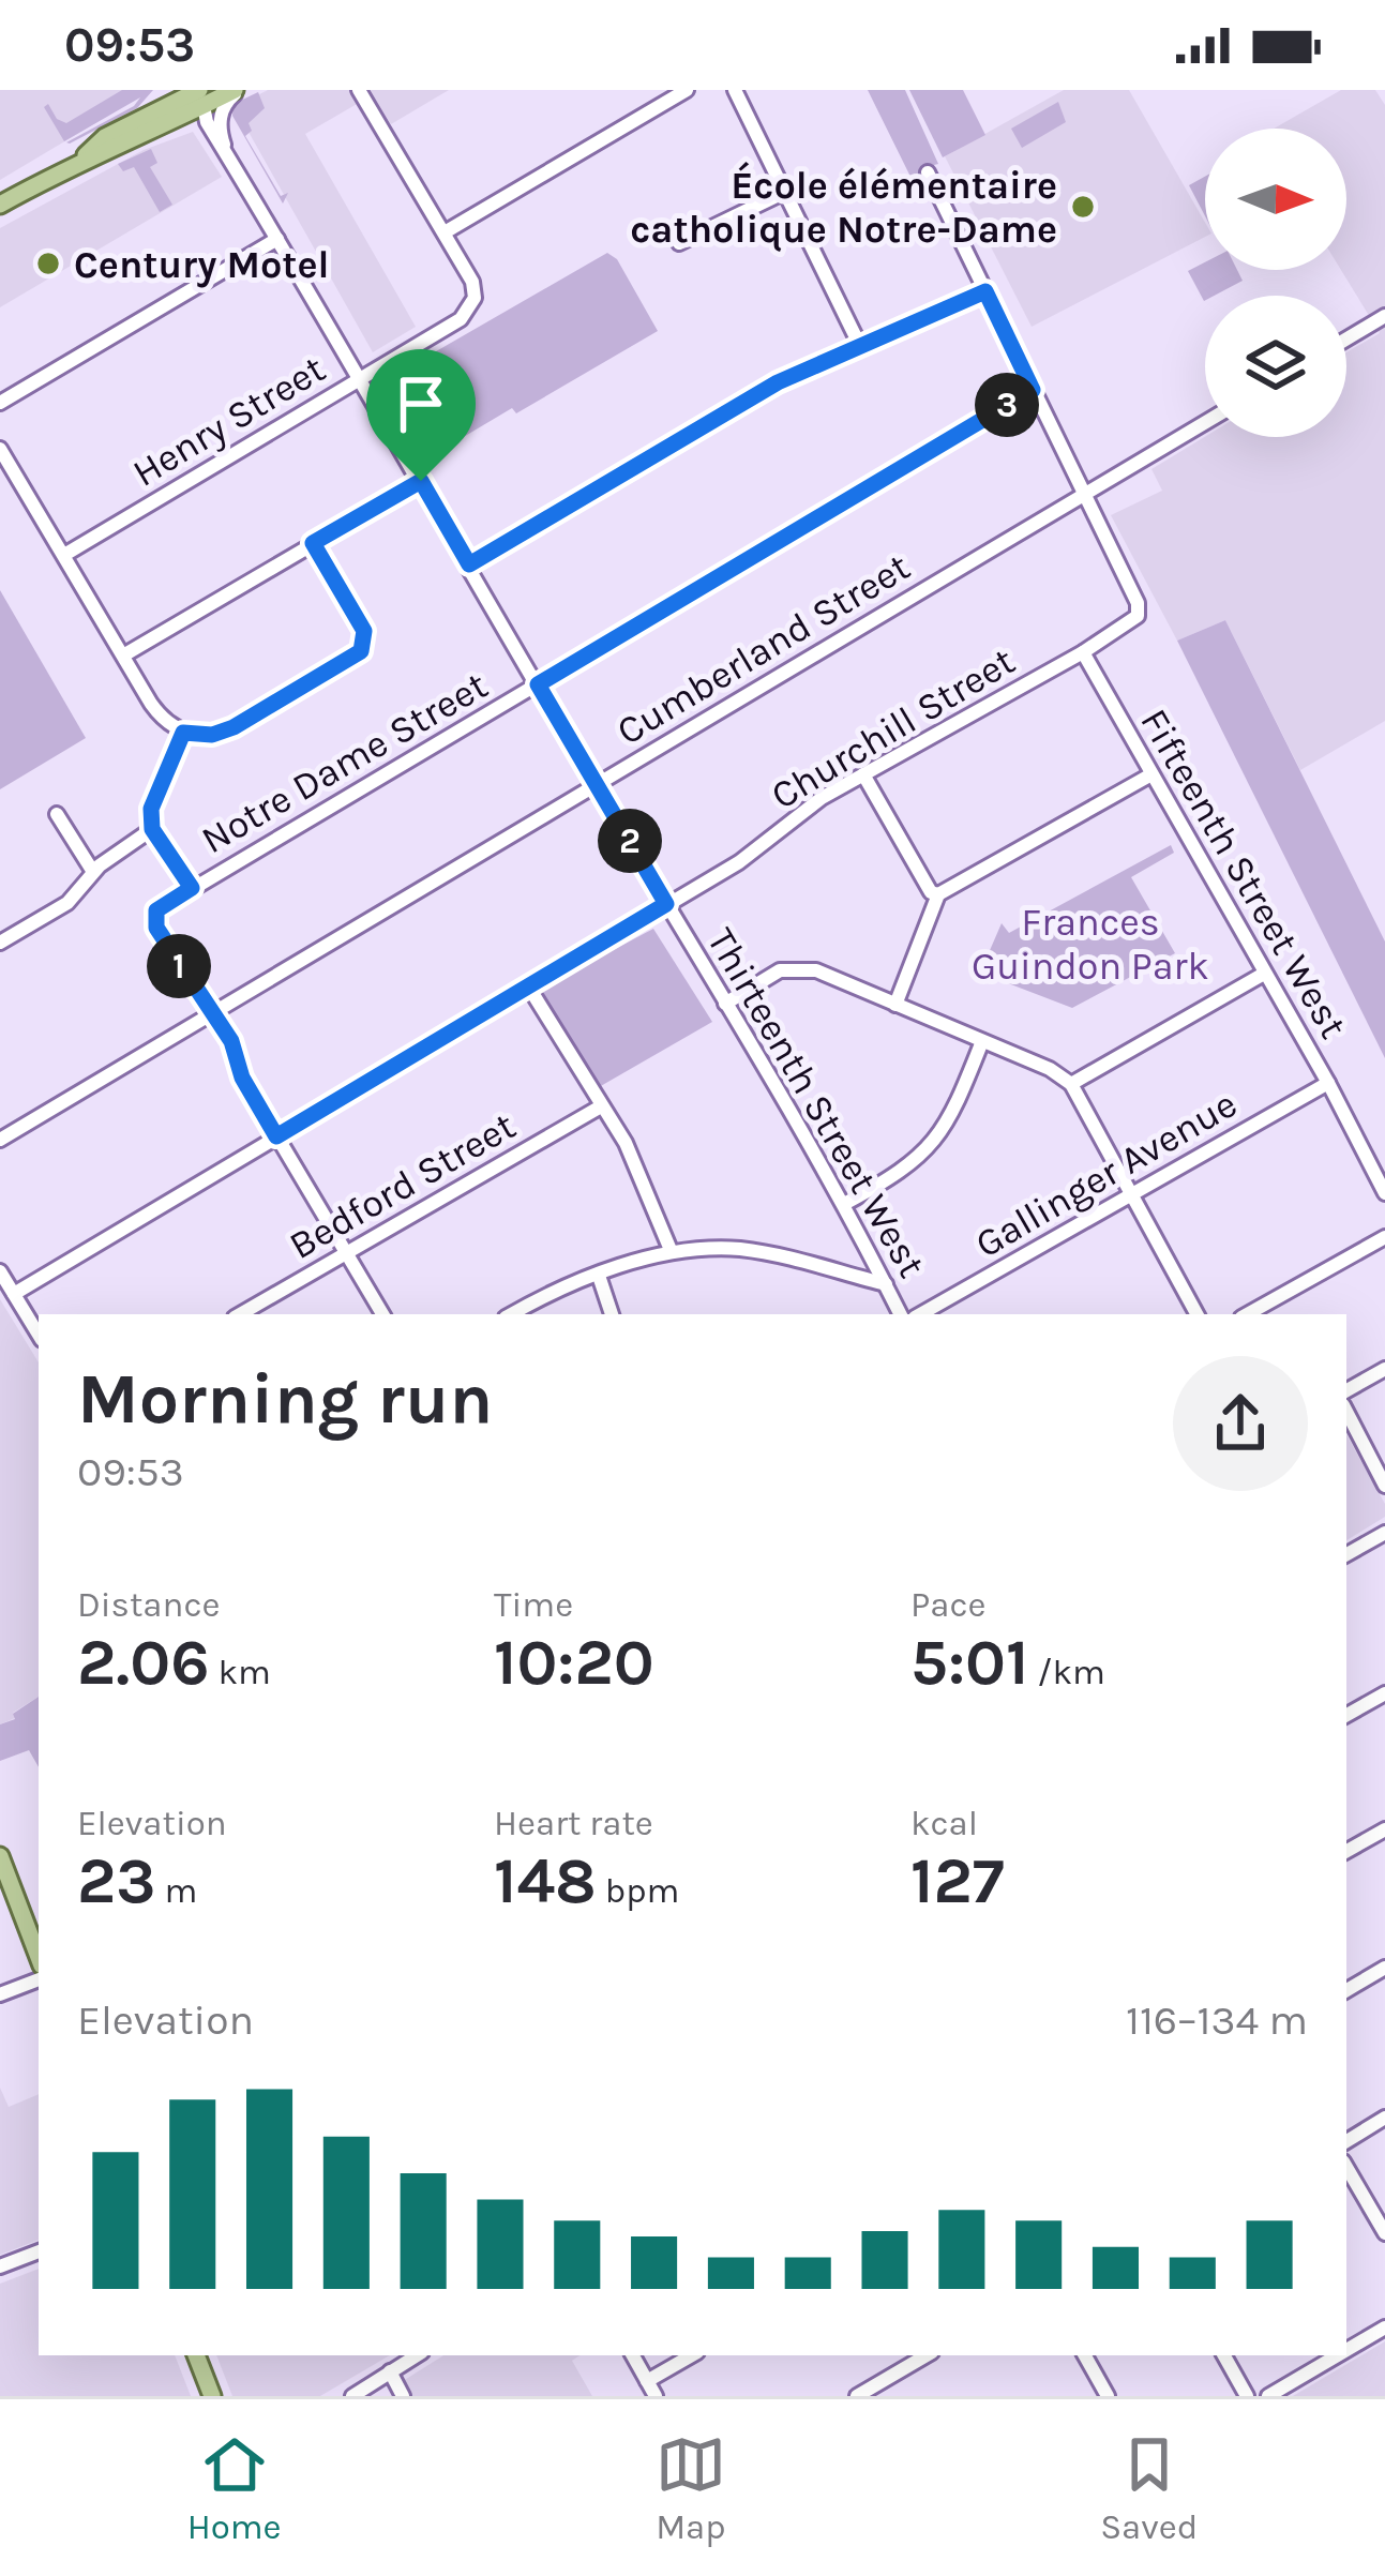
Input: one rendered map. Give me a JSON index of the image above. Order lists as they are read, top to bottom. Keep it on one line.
{"streets":{"street":["Henry Street","Cumberland Street","Churchill Street","Notre Dame Street","Fifteenth Street West","Thirteenth Street West","Gallinger Avenue","Bedford Street"]},"crossings":[["Henry Street","Thirteenth Street West"],["Cumberland Street","Churchill Street"],["Cumberland Street","Notre Dame Street"],["Cumberland Street","Thirteenth Street West"],["Churchill Street","Fifteenth Street West"],["Churchill Street","Thirteenth Street West"],["Notre Dame Street","Thirteenth Street West"],["Fifteenth Street West","Gallinger Avenue"]],"parks":["Frances Guindon Park"],"places":["École élémentaire catholique Notre-Dame","Century Motel"],"north":"right","page":{"status":"09:53","pins":["3","2","1"],"heading":["Morning run","09:53"],"stats":[["Distance","2.06 km"],["Time","10:20"],["Pace","5:01 /km"],["Elevation","23 m"],["Heart rate","148 bpm"],["kcal","127"]],"chart":["Elevation","116–134 m"],"tabs":["Home","Map","Saved"]}}
